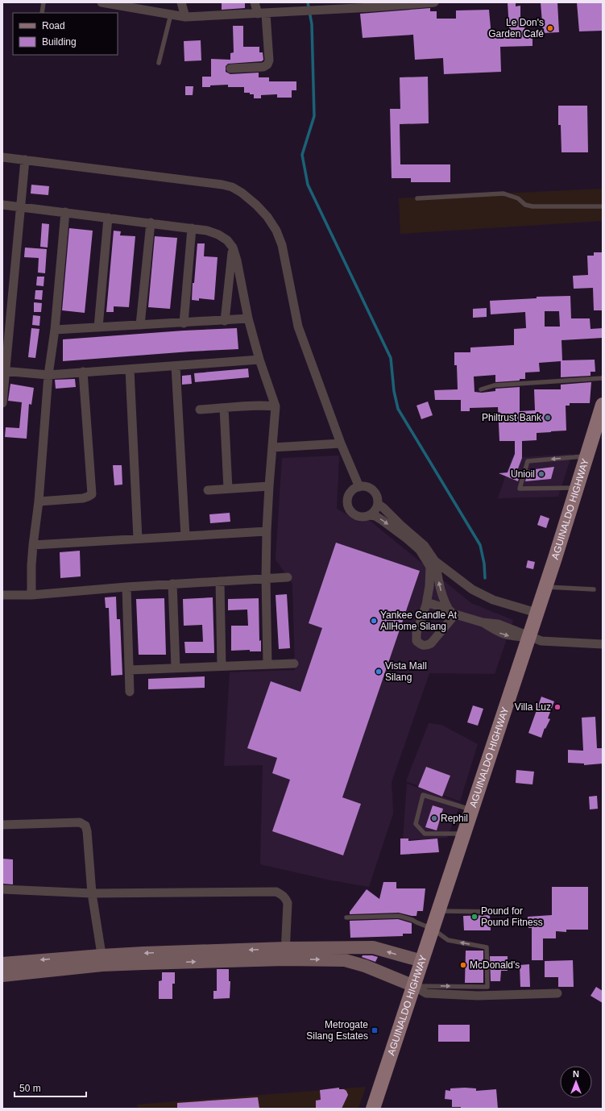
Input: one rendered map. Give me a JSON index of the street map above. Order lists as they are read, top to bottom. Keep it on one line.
{"streets":{"main road":["AGUINALDO HIGHWAY"]},"places":{"other":["Le Don's Garden Café","Philtrust Bank","Unioil","Yankee Candle At AllHome Silang","Vista Mall Silang","Villa Luz","Rephil","Pound for Pound Fitness","McDonald's"],"transit":["Metrogate Silang Estates"]},"legend":["Road","Building"],"scale_bar":"50 m","north":"top"}
